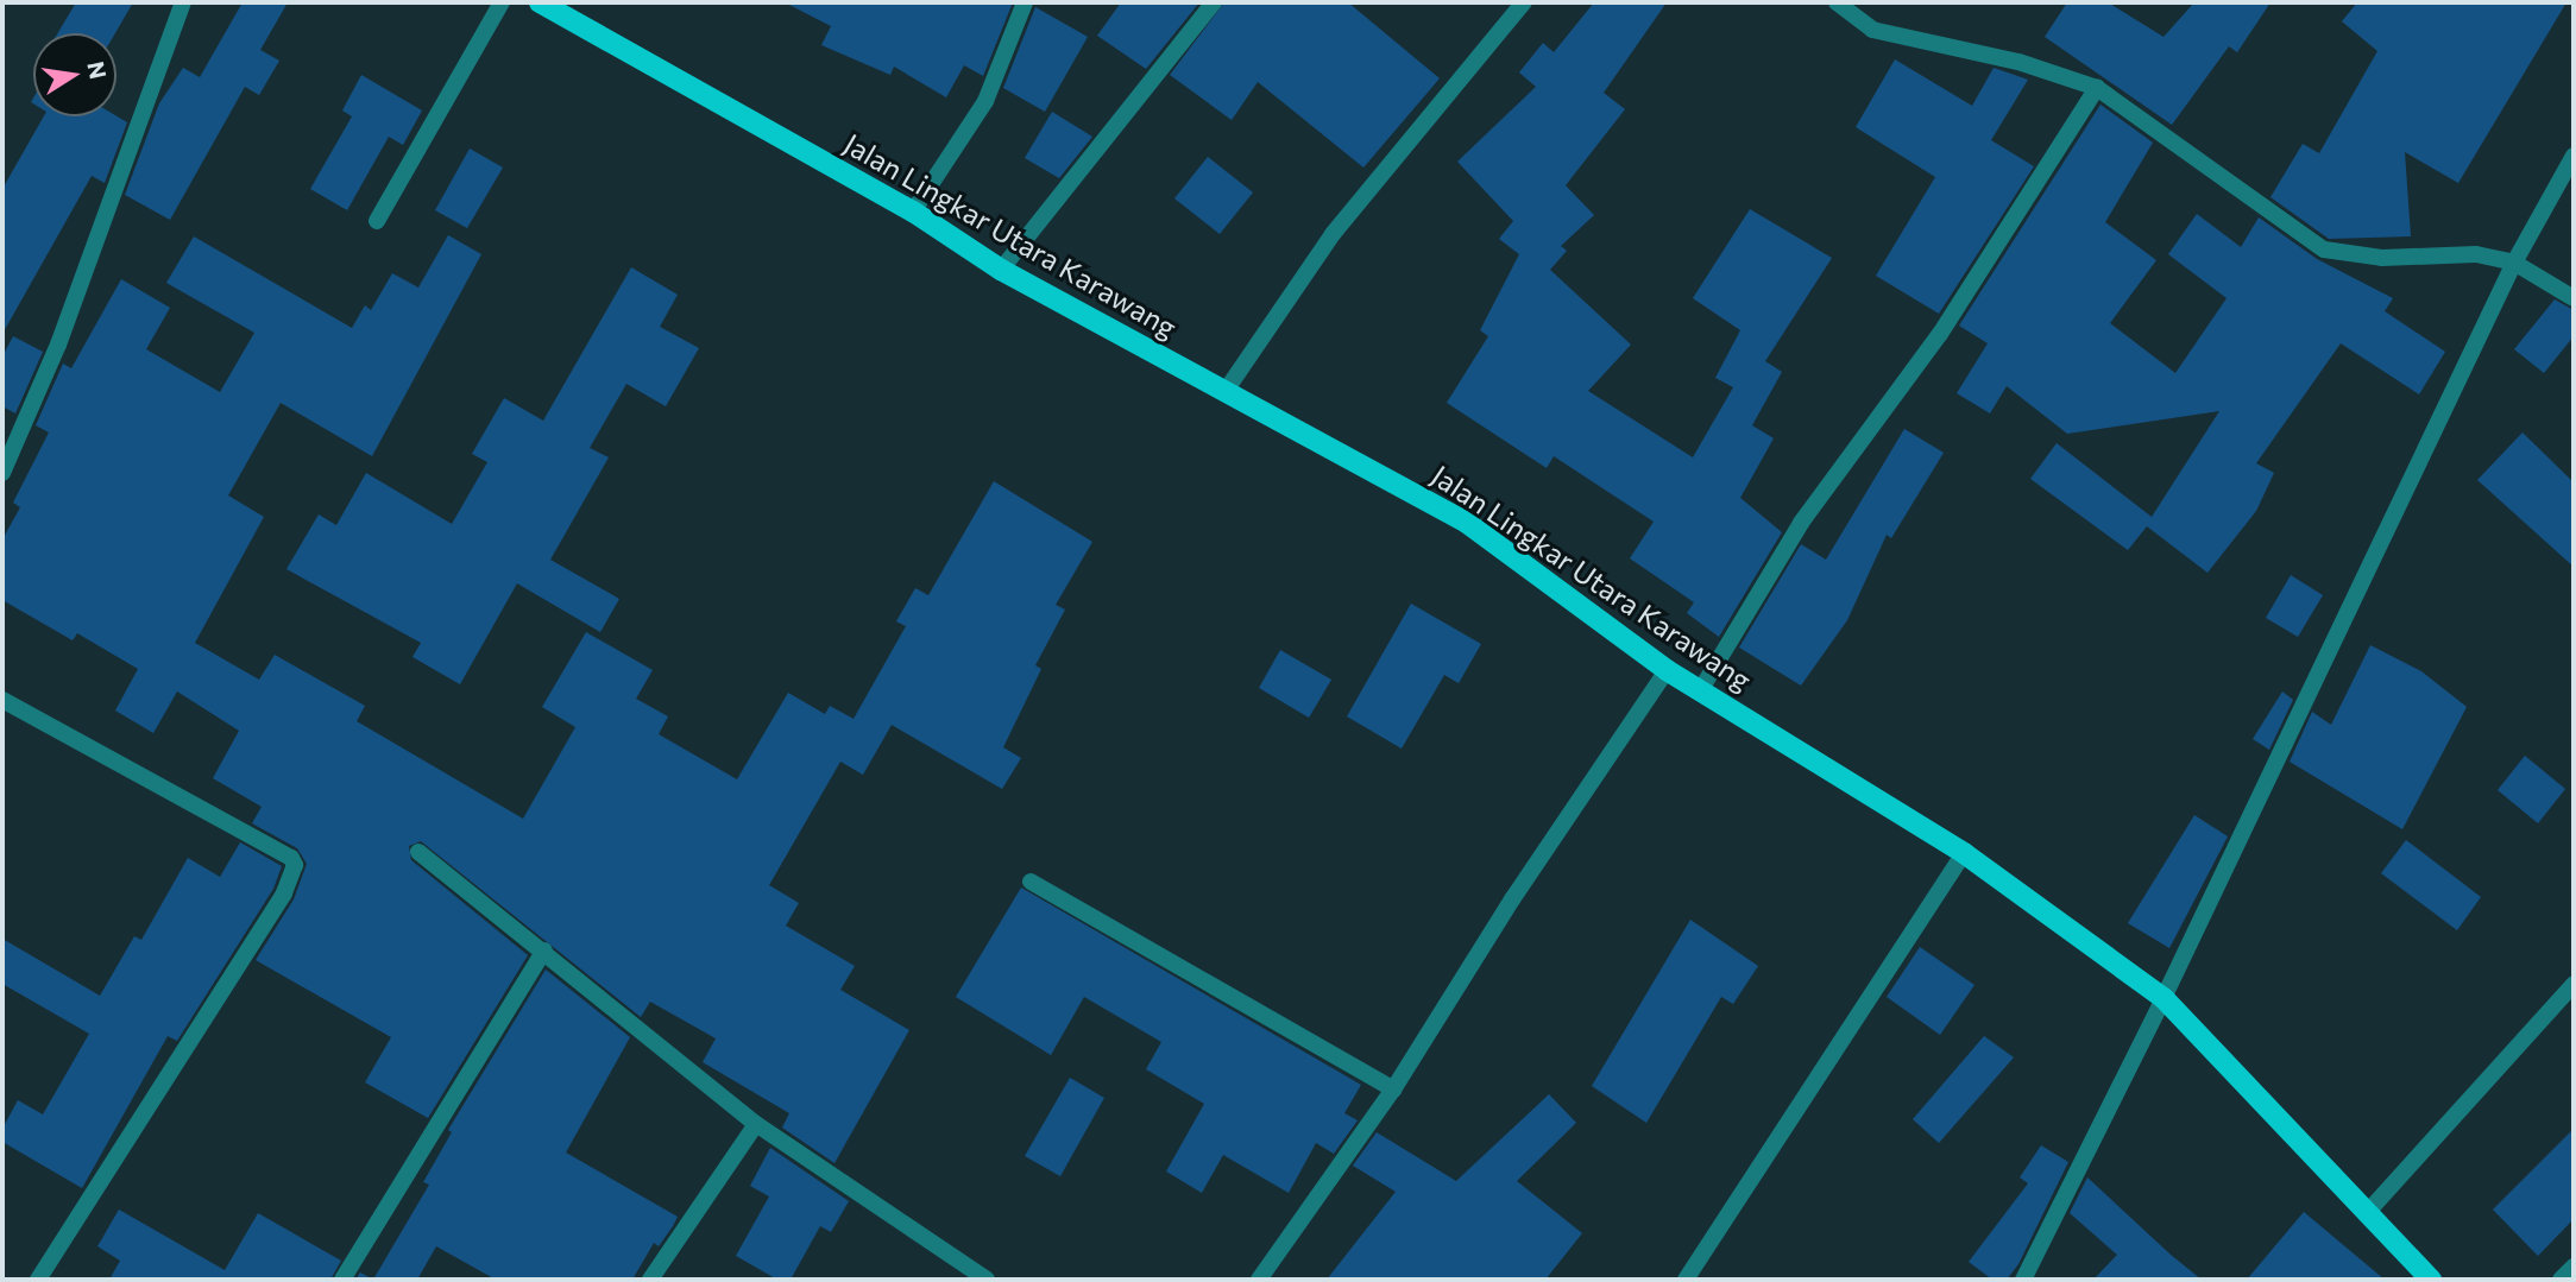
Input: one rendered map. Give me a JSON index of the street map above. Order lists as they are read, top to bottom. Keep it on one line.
{"streets":{"main road":["Jalan Lingkar Utara Karawang"]},"north":"right"}
